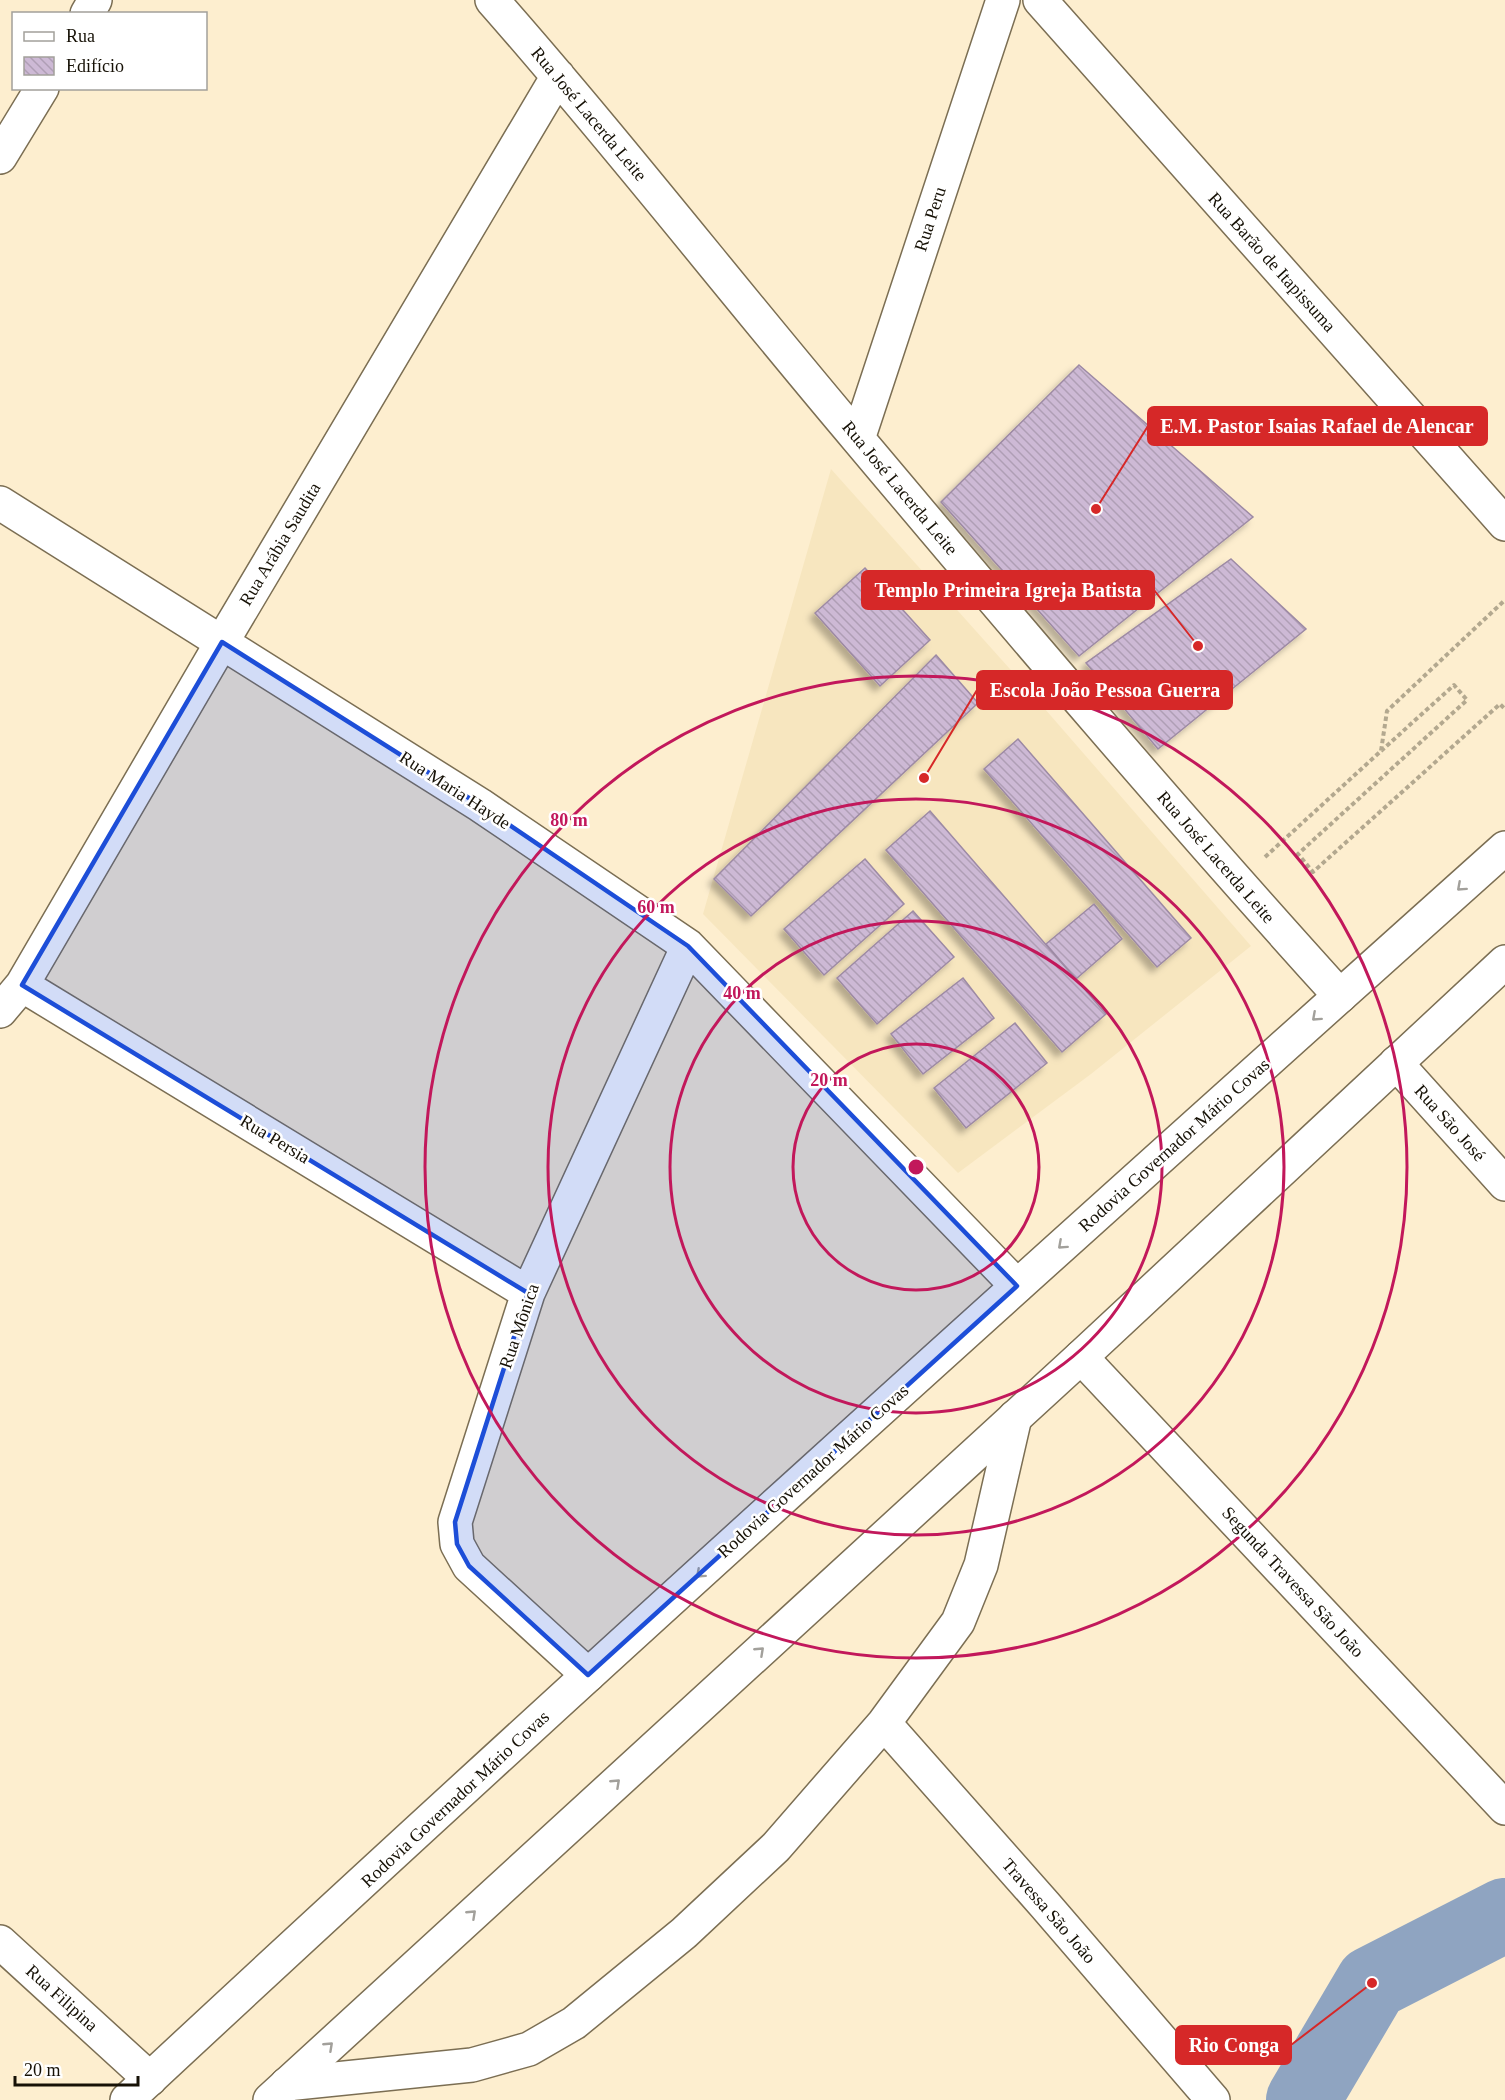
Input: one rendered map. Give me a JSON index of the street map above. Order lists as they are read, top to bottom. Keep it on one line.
{"streets":{"main road":["Rua José Lacerda Leite","Rua Peru","Rua Barão de Itapissuma","Rua Arábia Saudita","Rua Maria Hayde","Rua São José","Rua Persia","Rodovia Governador Mário Covas","Rua Mônica","Segunda Travessa São João","Travessa São João","Rua Filipina"]},"crossings":[["Rua José Lacerda Leite","Rua Peru"],["Rua José Lacerda Leite","Rua Arábia Saudita"],["Rua José Lacerda Leite","Rodovia Governador Mário Covas"],["Rua Arábia Saudita","Rua Maria Hayde"],["Rua Arábia Saudita","Rua Persia"],["Rua Maria Hayde","Rodovia Governador Mário Covas"],["Rua Maria Hayde","Rua Mônica"],["Rua Persia","Rua Mônica"],["Rodovia Governador Mário Covas","Rua Mônica"],["Rodovia Governador Mário Covas","Rua Filipina"]],"places":["E.M. Pastor Isaias Rafael de Alencar","Templo Primeira Igreja Batista","Escola João Pessoa Guerra","Rio Conga"],"legend":["Rua","Edifício"],"scale_bar":"20 m","rings":["80 m","60 m","40 m","20 m"]}
